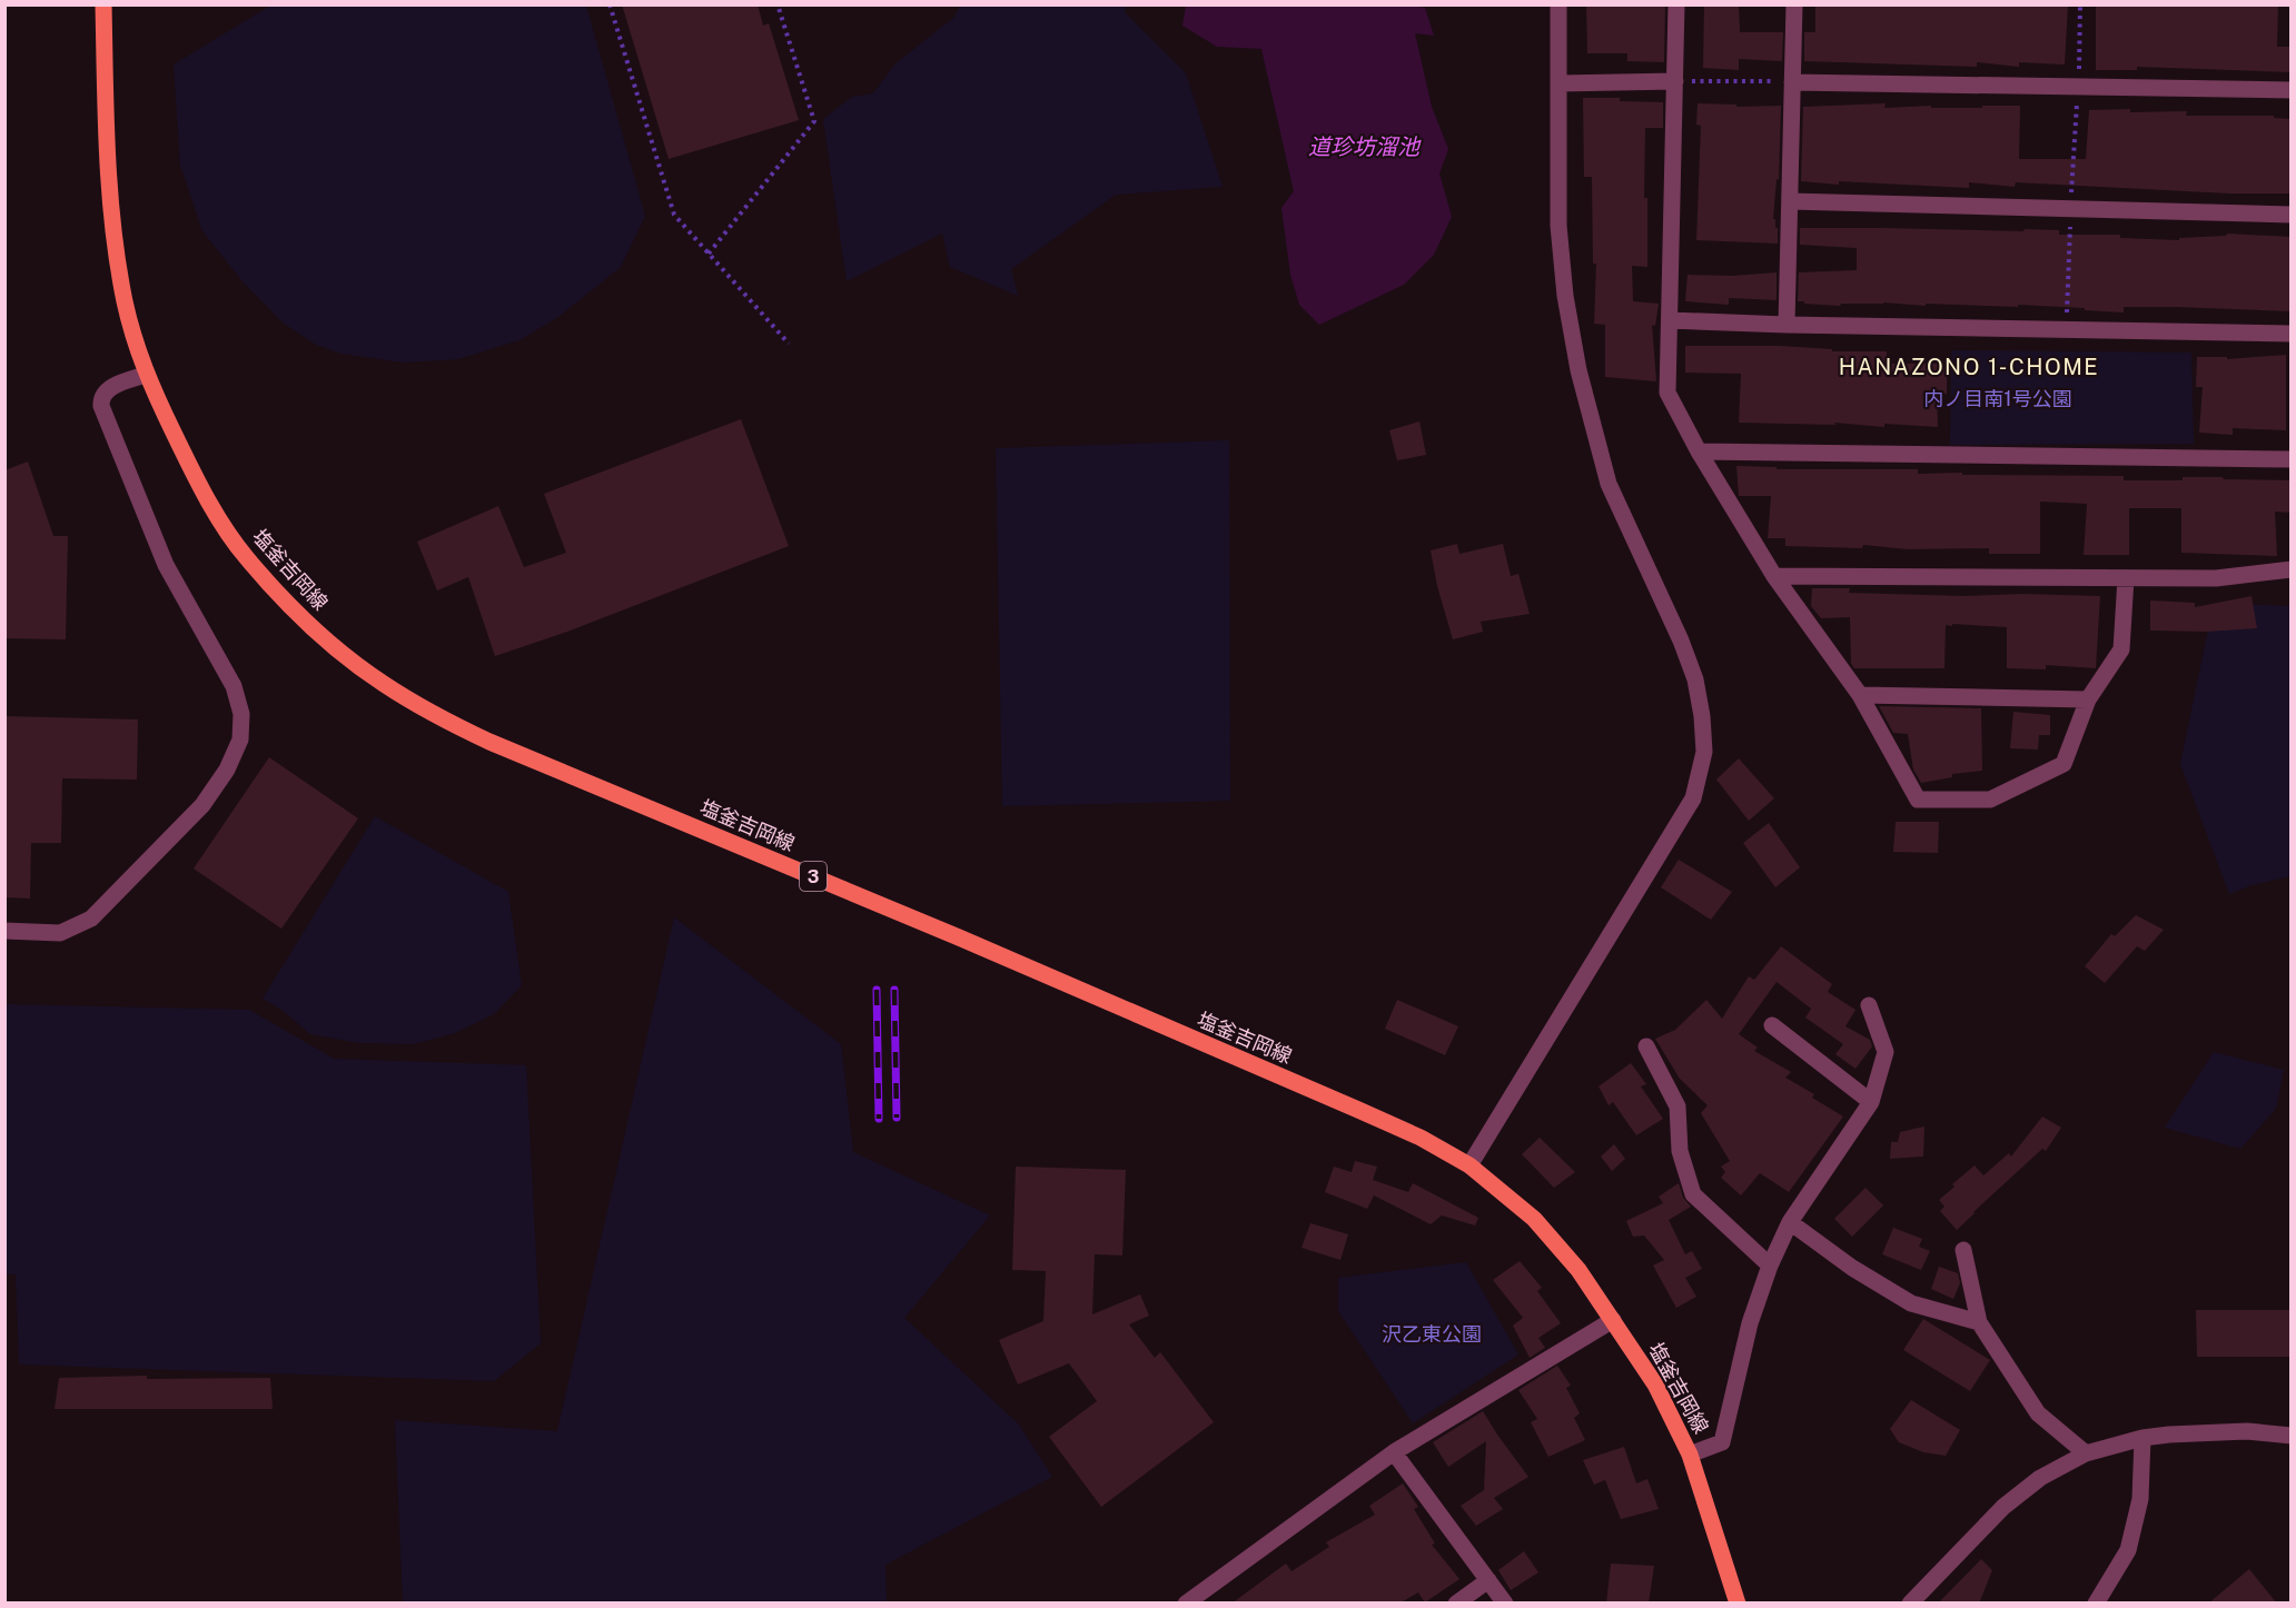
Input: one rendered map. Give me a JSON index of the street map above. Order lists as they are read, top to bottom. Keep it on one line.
{"streets":{"main road":["塩釜吉岡線","3"]},"districts":["HANAZONO 1-CHOME"],"water":["道珍坊溜池"],"parks":["内ノ目南1号公園","沢乙東公園"]}
